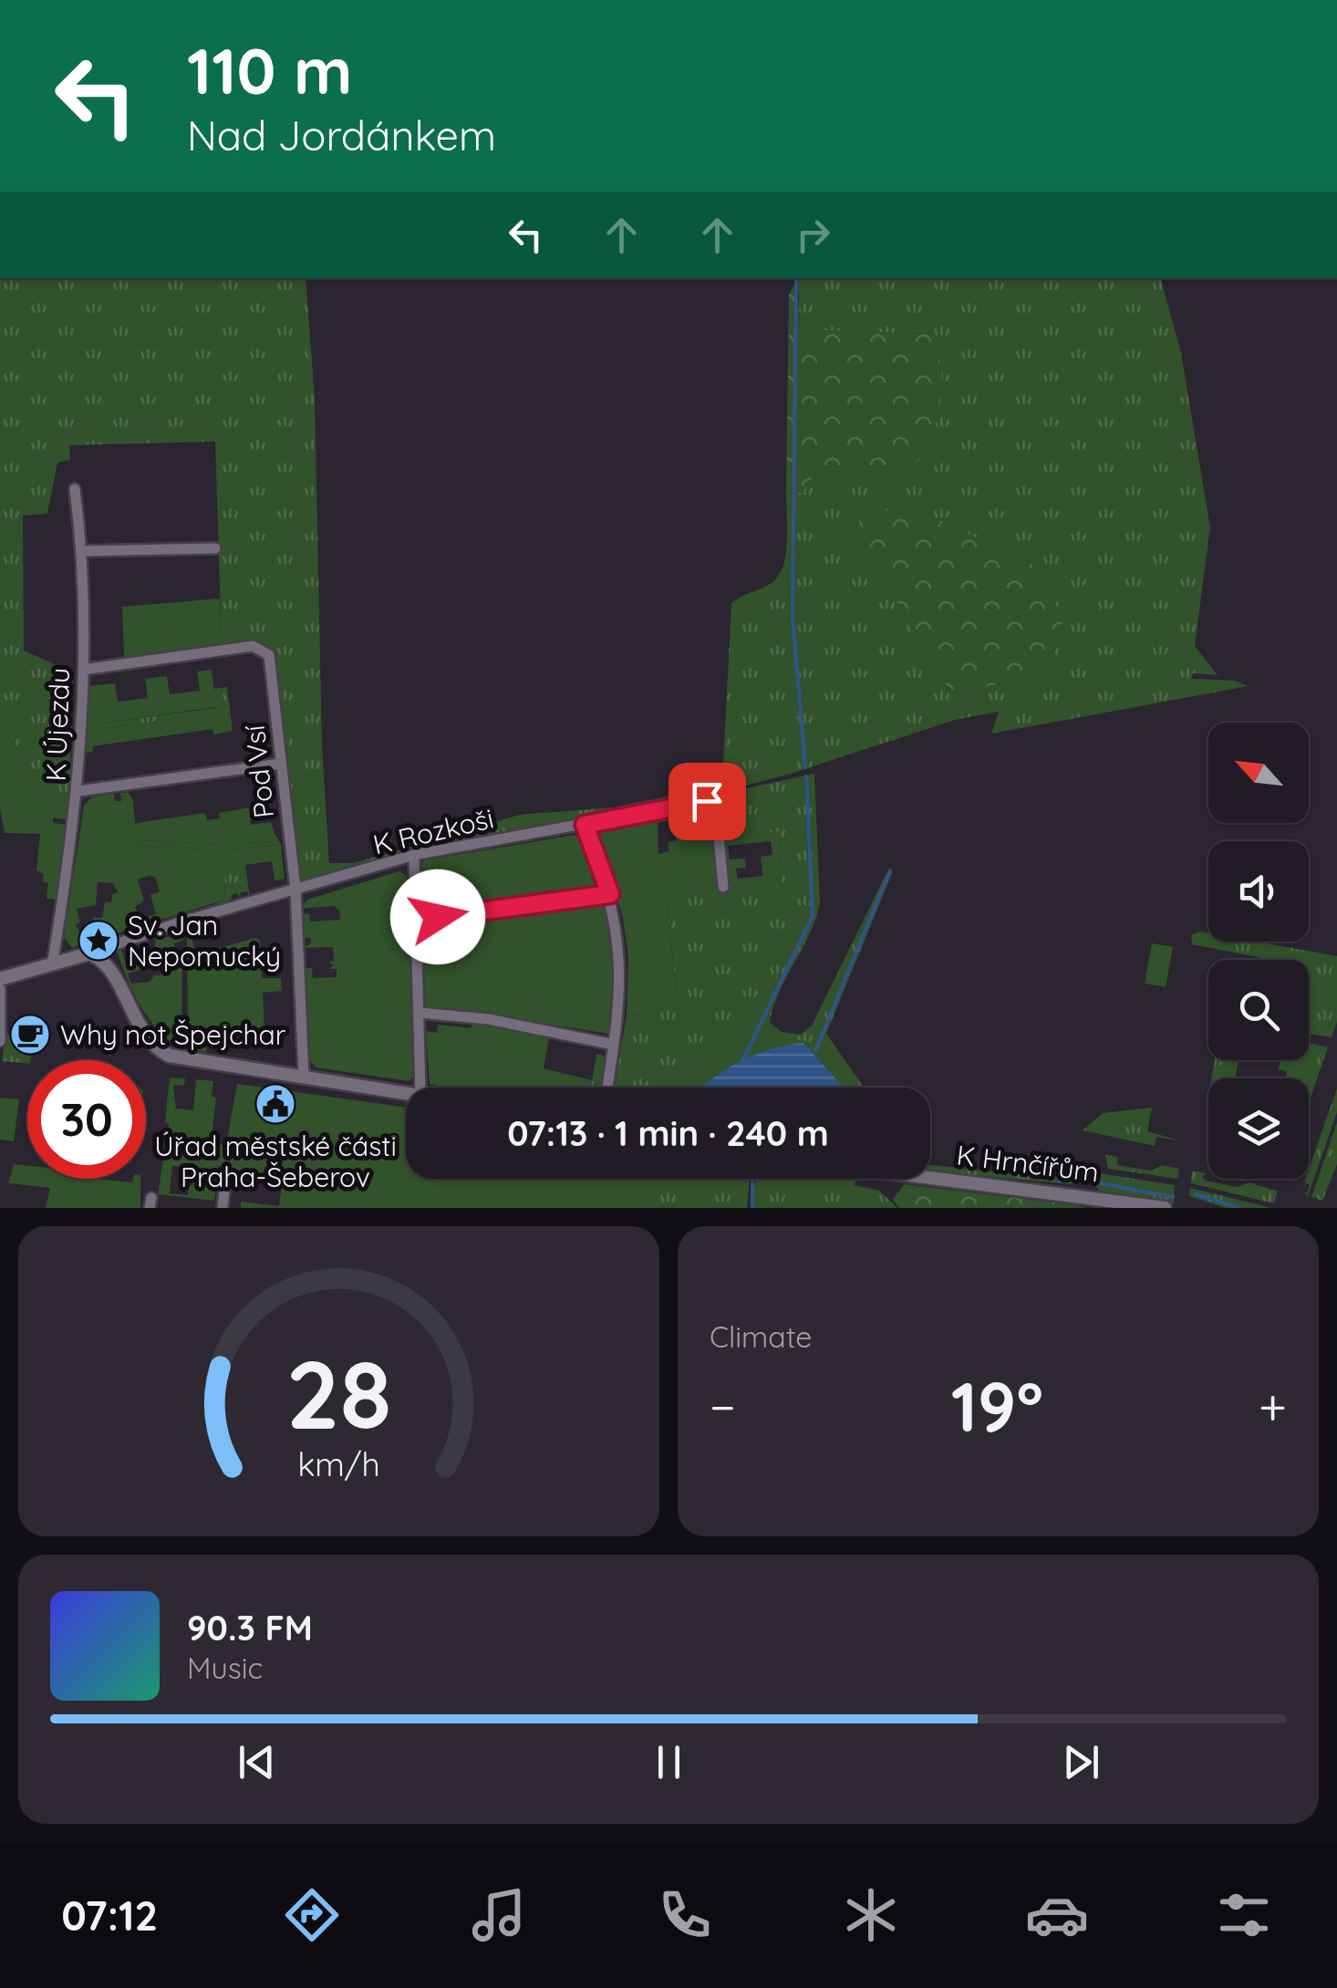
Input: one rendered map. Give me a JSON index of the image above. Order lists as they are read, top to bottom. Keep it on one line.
{"streets":{"street":["K Újezdu","Pod Vsí","K Rozkoši","K Hrnčířům"]},"crossings":[["K Újezdu","Pod Vsí"],["Pod Vsí","K Rozkoši"]],"places":{"place":["Sv. Jan Nepomucký"],"cafe":["Why not Špejchar"],"public building":["Úřad městské části Praha-Šeberov"]},"north":"top left","page":{"turn":["110 m","Nad Jordánkem"],"limit":"30","trip":"07:13 · 1 min · 240 m","tile":"Climate","heat":["−","19°","+"],"song":["90.3 FM","Music"],"tabs":"07:12","gauge":["28","km/h"]}}
